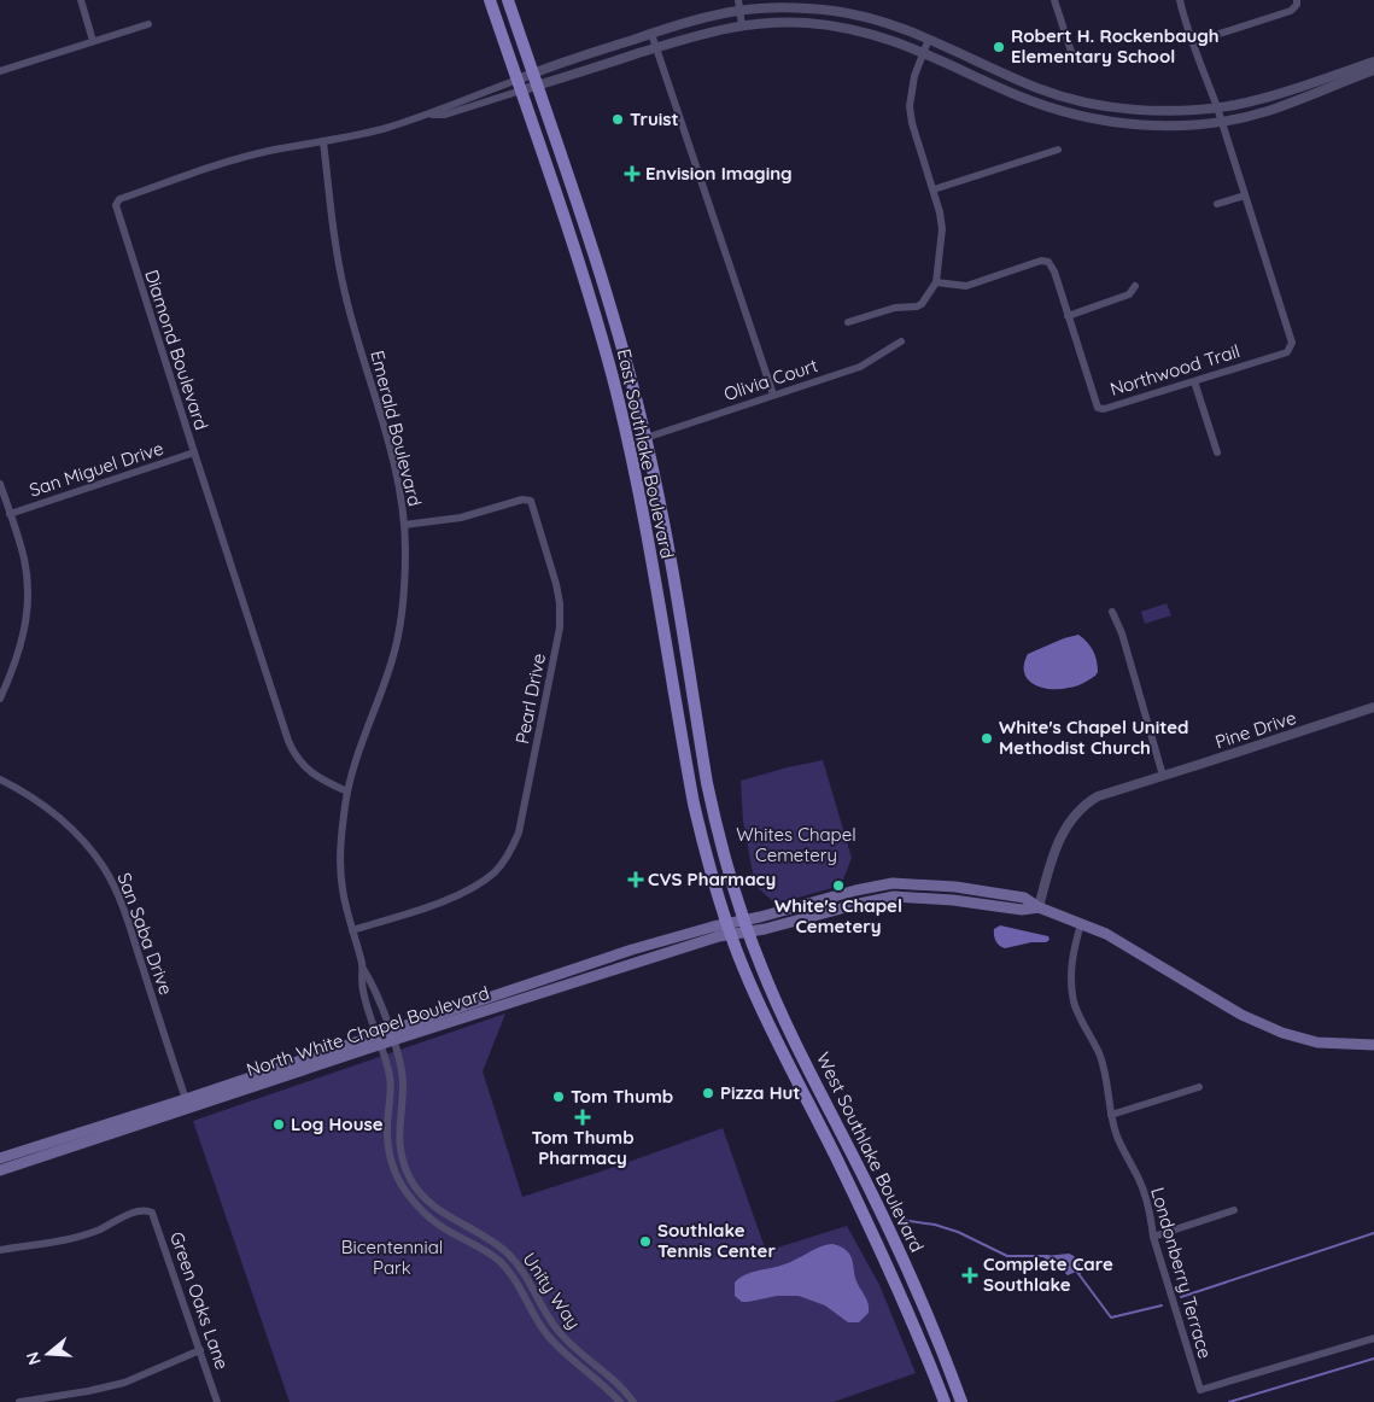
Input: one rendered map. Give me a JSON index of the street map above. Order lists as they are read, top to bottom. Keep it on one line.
{"streets":{"main road":["East Southlake Boulevard","North White Chapel Boulevard","West Southlake Boulevard"],"street":["Diamond Boulevard","Northwood Trail","Olivia Court","Emerald Boulevard","San Miguel Drive","Pearl Drive","Pine Drive","San Saba Drive","Londonberry Terrace","Unity Way","Green Oaks Lane"]},"crossings":[["Diamond Boulevard","Emerald Boulevard"],["Diamond Boulevard","East Southlake Boulevard"],["Diamond Boulevard","San Miguel Drive"],["Olivia Court","East Southlake Boulevard"],["Emerald Boulevard","Pearl Drive"],["Emerald Boulevard","North White Chapel Boulevard"],["Emerald Boulevard","Unity Way"],["East Southlake Boulevard","North White Chapel Boulevard"],["East Southlake Boulevard","West Southlake Boulevard"],["Pine Drive","North White Chapel Boulevard"],["San Saba Drive","North White Chapel Boulevard"],["North White Chapel Boulevard","West Southlake Boulevard"],["North White Chapel Boulevard","Londonberry Terrace"],["North White Chapel Boulevard","Unity Way"]],"parks":["Whites Chapel Cemetery","Bicentennial Park"],"places":{"other":["Robert H. Rockenbaugh Elementary School","Truist","White's Chapel United Methodist Church","White's Chapel Cemetery","Pizza Hut","Tom Thumb","Log House","Southlake Tennis Center"],"health":["Envision Imaging","CVS Pharmacy","Tom Thumb Pharmacy","Complete Care Southlake"]},"north":"left"}
